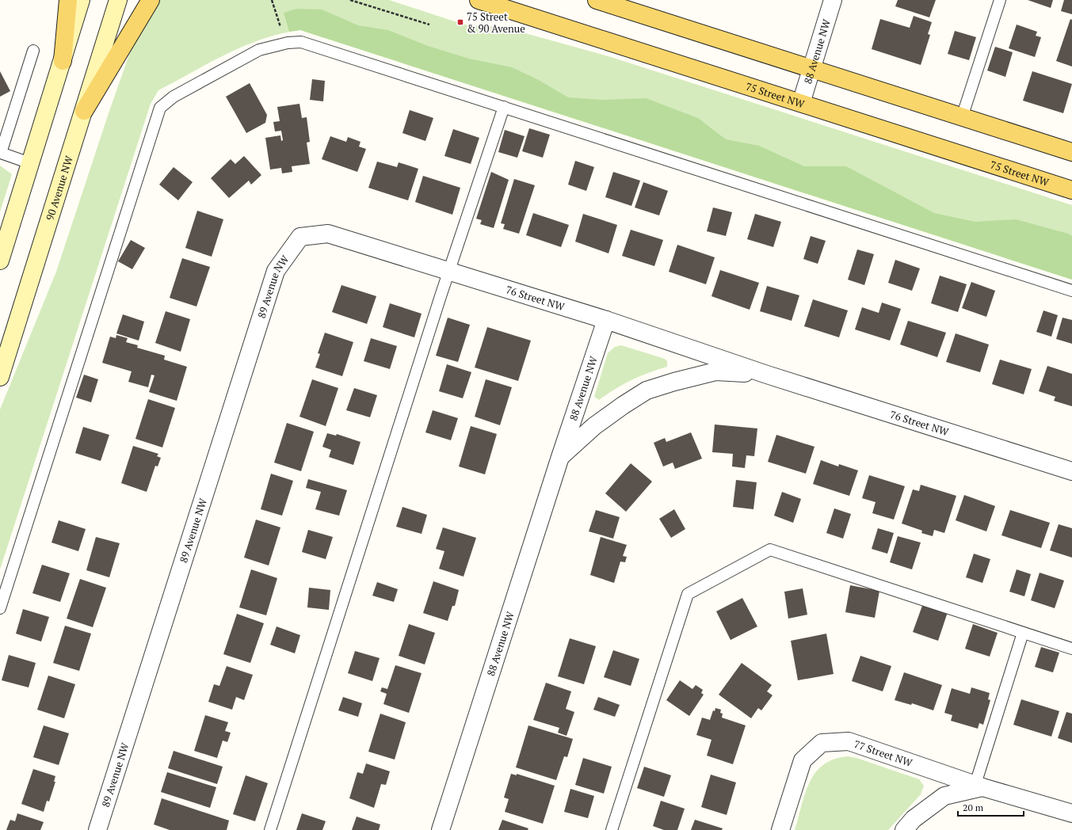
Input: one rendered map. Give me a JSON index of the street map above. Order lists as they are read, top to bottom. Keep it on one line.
{"streets":{"main road":["75 Street NW","90 Avenue NW"],"street":["88 Avenue NW","89 Avenue NW","76 Street NW","77 Street NW"]},"crossings":[["88 Avenue NW","75 Street NW"],["88 Avenue NW","76 Street NW"],["89 Avenue NW","76 Street NW"]],"places":{"transit":["75 Street & 90 Avenue"]},"scale_bar":"20 m"}
